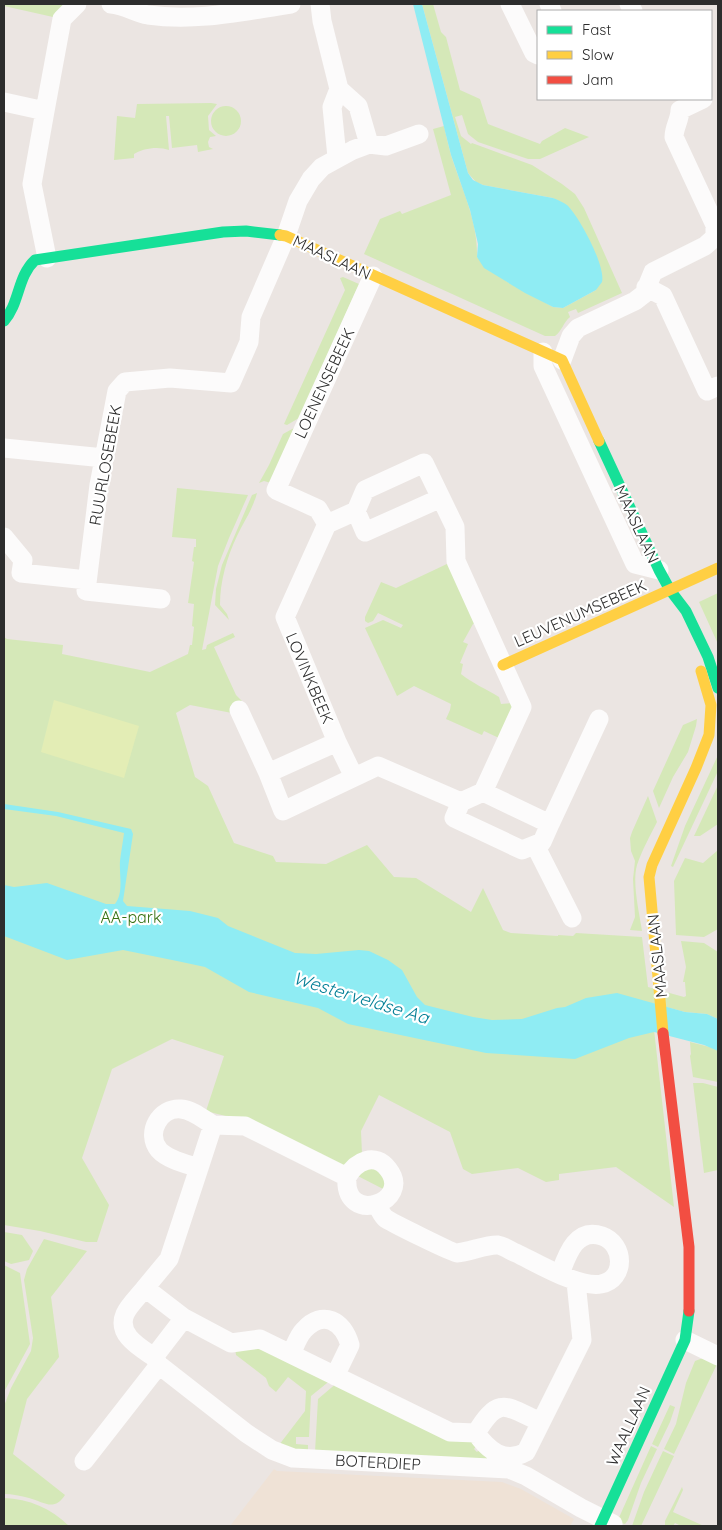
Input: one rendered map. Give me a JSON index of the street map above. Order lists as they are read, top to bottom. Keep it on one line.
{"streets":{"street":["MAASLAAN","LOENENSEBEEK","RUURLOSEBEEK","LEUVENUMSEBEEK","LOVINKBEEK","WAALLAAN","BOTERDIEP"]},"crossings":[["MAASLAAN","LOENENSEBEEK"],["MAASLAAN","RUURLOSEBEEK"],["MAASLAAN","LEUVENUMSEBEEK"],["MAASLAAN","WAALLAAN"],["LOENENSEBEEK","LOVINKBEEK"],["WAALLAAN","BOTERDIEP"]],"water":["Westerveldse Aa"],"parks":["AA-park"],"legend":["Fast","Slow","Jam"]}
